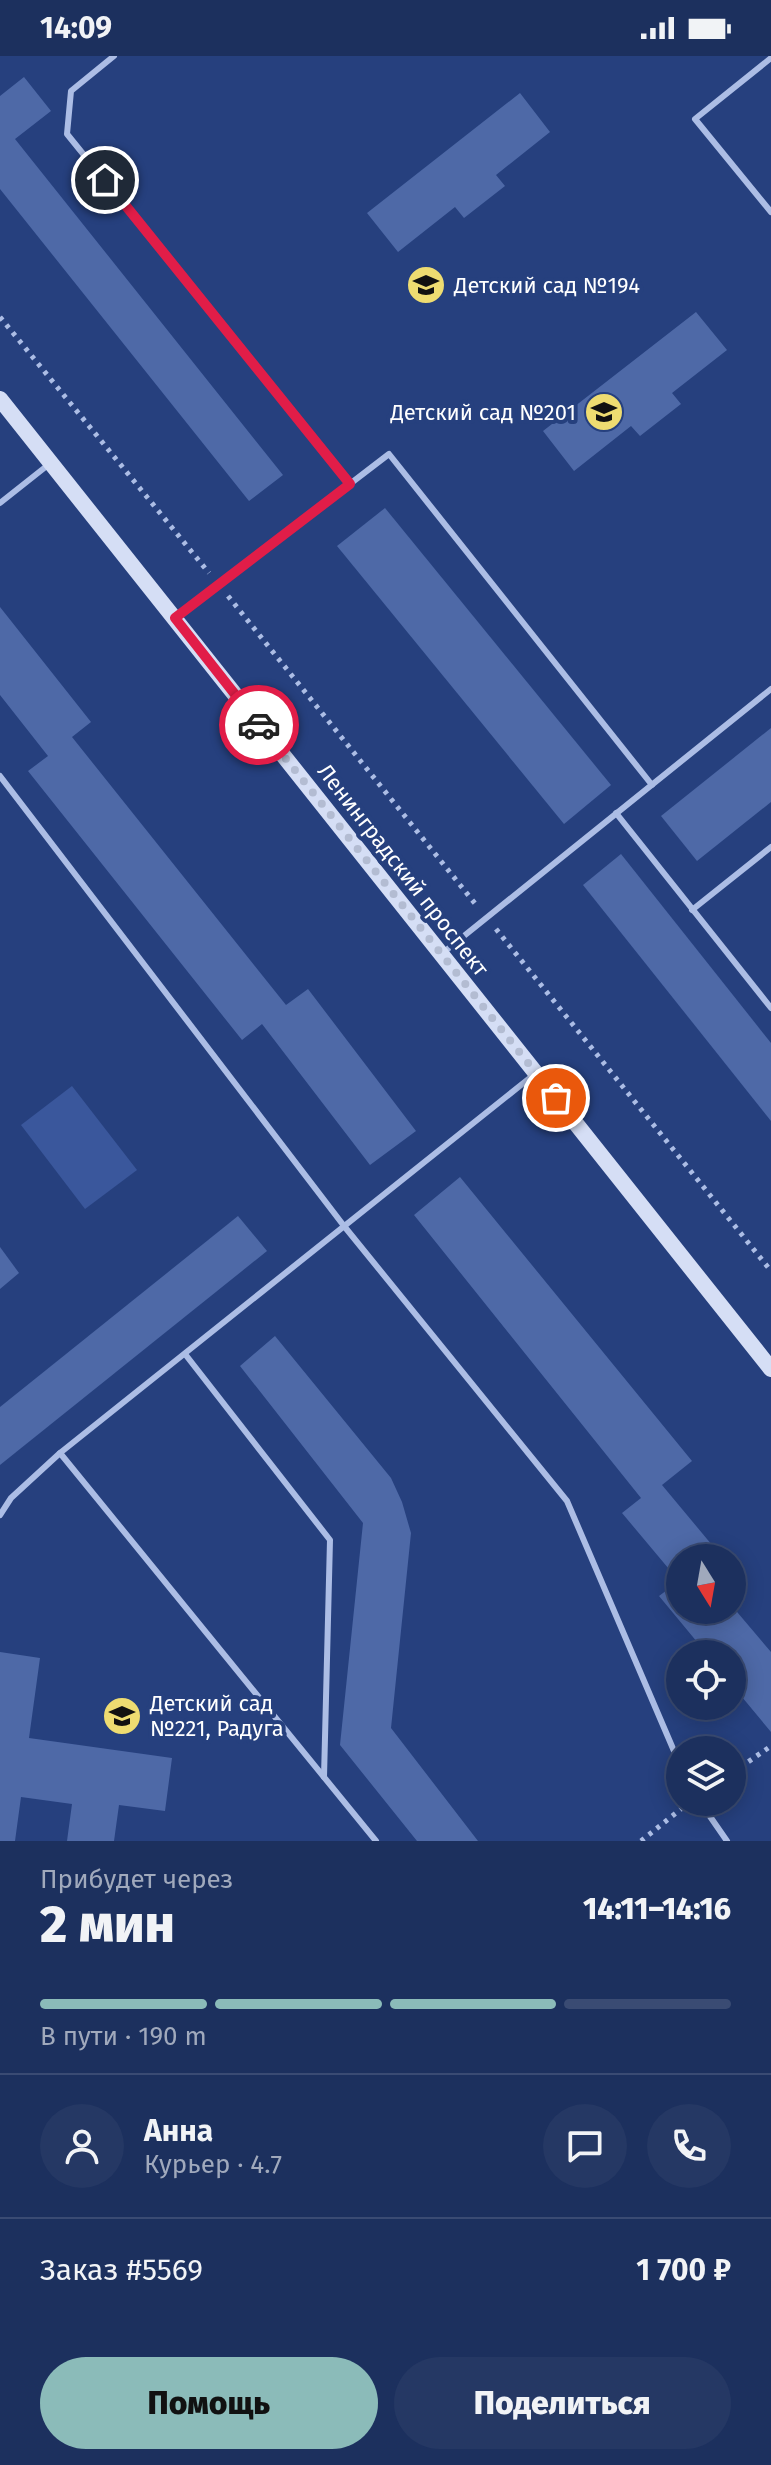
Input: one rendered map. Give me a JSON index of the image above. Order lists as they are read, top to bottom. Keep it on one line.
{"streets":{"main road":["Ленинградский проспект"]},"places":{"school or university":["Детский сад №194","Детский сад №201","Детский сад №221, Радуга"]},"north":"bottom","page":{"status":"14:09","heading":["2 мин","Прибудет через","14:11–14:16"],"panel":["Анна","Курьер · 4.7","Заказ #5569","1 700 ₽"],"bar":"В пути · 190 m","buttons":["Помощь","Поделиться"]}}
